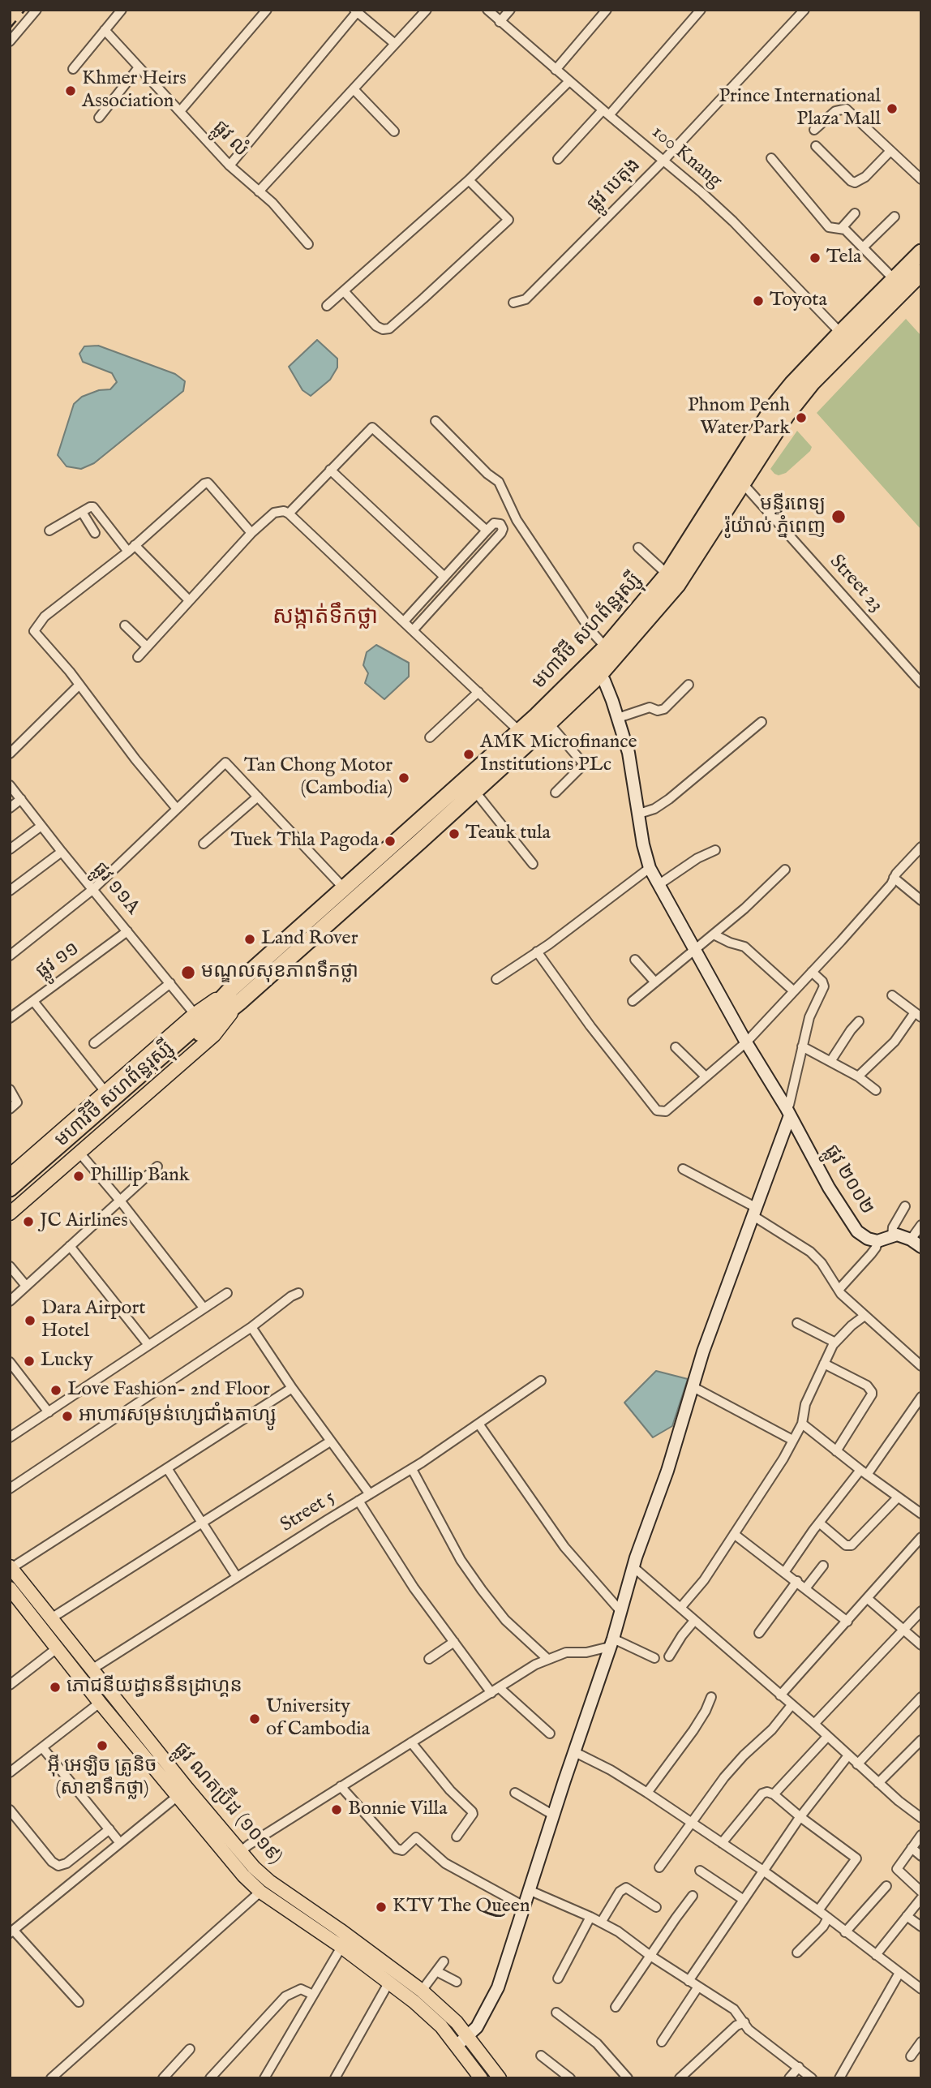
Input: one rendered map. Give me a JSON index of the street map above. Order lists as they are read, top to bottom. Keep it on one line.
{"streets":{"highway":["មហាវិថី សហព័ន្ធរុស្ស៊ី"],"main road":["ផ្លូវ ណតប្រ៊ីដ (១០១៩)"],"street":["ផ្លូវ លំ","100 Knang","ផ្លូវ បេតុង","Street 23","ផ្លូវ ១១A","ផ្លូវ ១១","ផ្លូវ ២០០២","Street 5"]},"crossings":[["100 Knang","ផ្លូវ បេតុង"],["100 Knang","មហាវិថី សហព័ន្ធរុស្ស៊ី"],["Street 23","មហាវិថី សហព័ន្ធរុស្ស៊ី"],["មហាវិថី សហព័ន្ធរុស្ស៊ី","ផ្លូវ ១១A"],["មហាវិថី សហព័ន្ធរុស្ស៊ី","ផ្លូវ ២០០២"],["ផ្លូវ ១១A","ផ្លូវ ១១"],["Street 5","ផ្លូវ ណតប្រ៊ីដ (១០១៩)"]],"districts":["សង្កាត់ទឹកថ្លា"],"places":["Khmer Heirs Association","Prince International Plaza Mall","Tela","Toyota","Phnom Penh Water Park","មន្ទីរពេទ្យ រ៉ូយ៉ាល់ ភ្នំពេញ","AMK Microfinance Institutions PLc","Tan Chong Motor (Cambodia)","Teauk tula","Tuek Thla Pagoda","Land Rover","មណ្ឌលសុខភាពទឹកថ្លា","Phillip Bank","JC Airlines","Dara Airport Hotel","Lucky","Love Fashion- 2nd Floor","អាហារសម្រន់ហ្សេជាំងតាហ្សូ","ភោជនីយដ្ធាននីនដ្រាហ្គន","University of Cambodia","អ៊ី អេឡិច ត្រូនិច (សាខាទឹកថ្លា)","Bonnie Villa","KTV The Queen"]}
